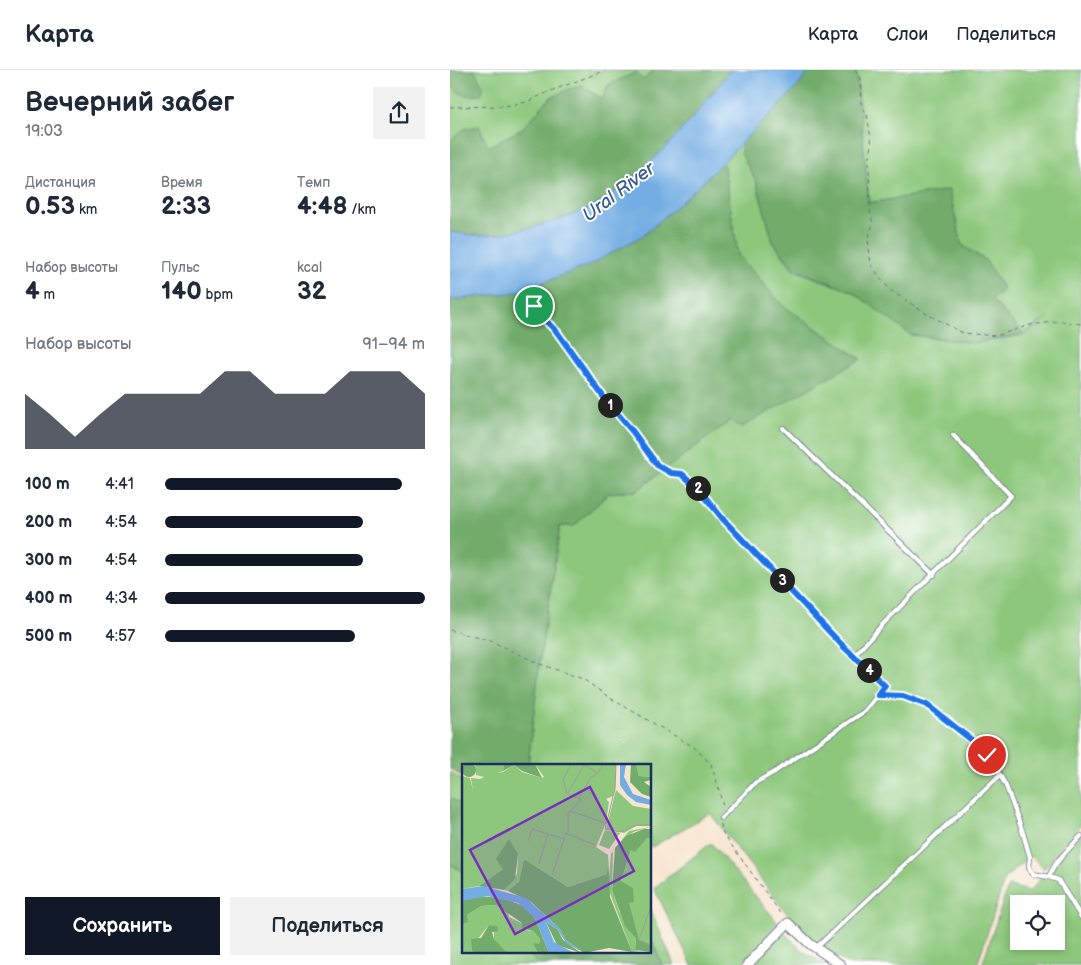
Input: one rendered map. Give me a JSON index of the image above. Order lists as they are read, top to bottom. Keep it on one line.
{"water":["Ural River"],"page":{"header":"Карта","nav":["Карта","Слои","Поделиться"],"heading":["Вечерний забег","19:03"],"stats":[["Дистанция","0.53 km"],["Время","2:33"],["Темп","4:48 /km"],["Набор высоты","4 m"],["Пульс","140 bpm"],["kcal","32"]],"chart":["Набор высоты","91–94 m"],"pins":["1","2","3","4"],"list":[{"name":"100 m","note":"4:41"},{"name":"200 m","note":"4:54"},{"name":"300 m","note":"4:54"},{"name":"400 m","note":"4:34"},{"name":"500 m","note":"4:57"}],"buttons":["Сохранить","Поделиться"]}}
